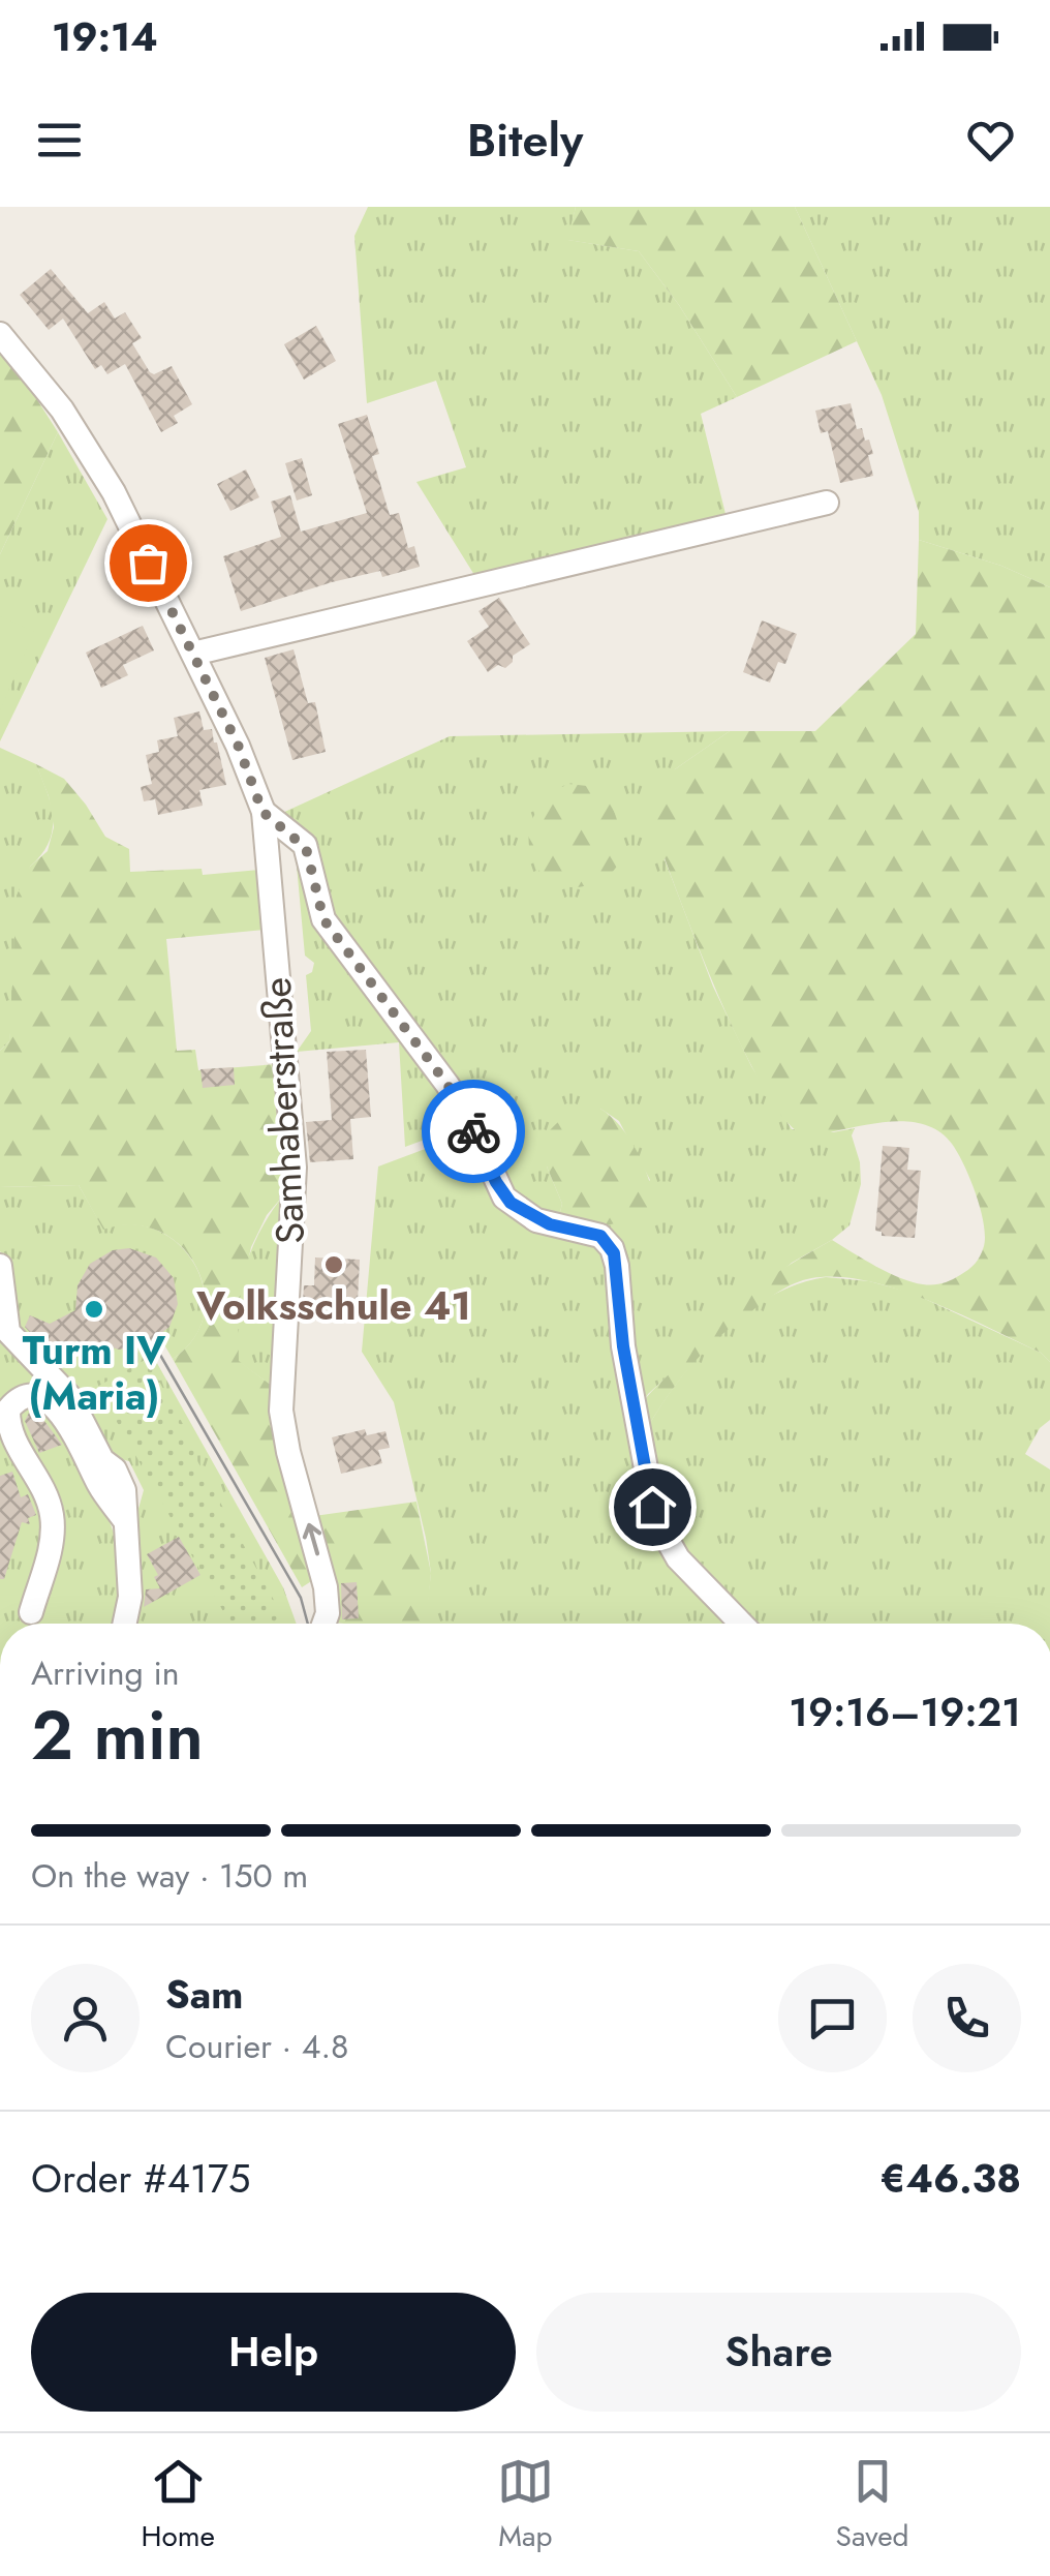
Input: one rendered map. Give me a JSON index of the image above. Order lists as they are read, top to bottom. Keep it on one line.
{"streets":{"street":["Samhaberstraße"]},"one_way":["Samhaberstraße"],"places":["Volksschule 41","Turm IV (Maria)"],"page":{"status":"19:14","header":"Bitely","heading":["2 min","Arriving in","19:16–19:21"],"panel":["Sam","Courier · 4.8","Order #4175","€46.38"],"bar":"On the way · 150 m","buttons":["Help","Share"],"tabs":["Home","Map","Saved"]}}
